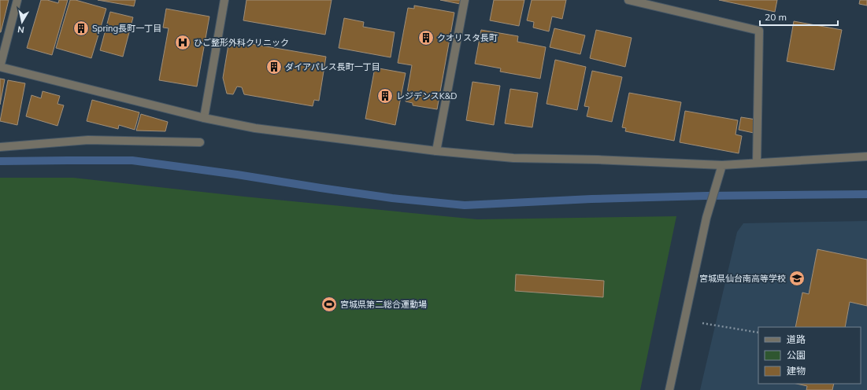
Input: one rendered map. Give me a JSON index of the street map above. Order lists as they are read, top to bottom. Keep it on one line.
{"places":{"building":["Spring長町一丁目","クオリスタ長町","ダイアパレス長町一丁目","レジデンスK&D"],"hospital":["ひご整形外科クリニック"],"school or university":["宮城県仙台南高等学校"],"sports":["宮城県第二総合運動場"]},"legend":["道路","公園","建物"],"scale_bar":"20 m","north":"bottom"}
